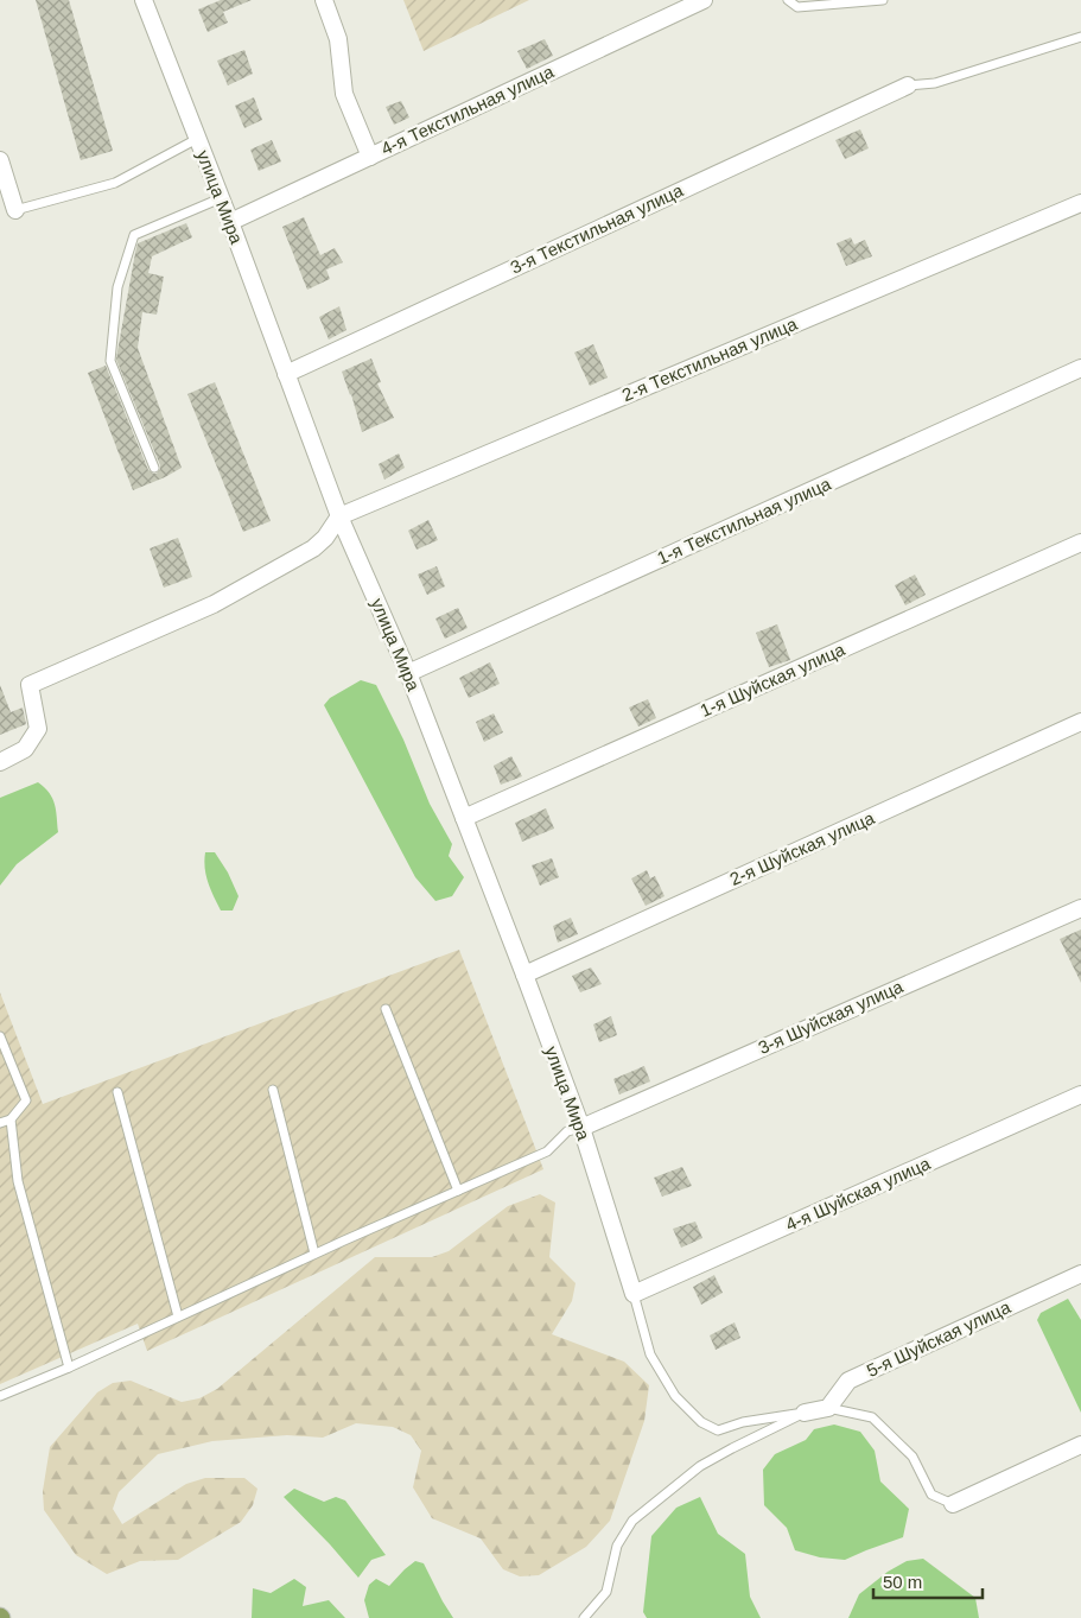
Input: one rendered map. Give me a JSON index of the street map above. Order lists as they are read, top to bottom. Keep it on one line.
{"streets":{"street":["4-я Текстильная улица","улица Мира","3-я Текстильная улица","2-я Текстильная улица","1-я Текстильная улица","1-я Шуйская улица","2-я Шуйская улица","3-я Шуйская улица","4-я Шуйская улица","5-я Шуйская улица"]},"crossings":[["4-я Текстильная улица","улица Мира"],["улица Мира","3-я Текстильная улица"],["улица Мира","2-я Текстильная улица"],["улица Мира","1-я Текстильная улица"],["улица Мира","1-я Шуйская улица"],["улица Мира","2-я Шуйская улица"],["улица Мира","3-я Шуйская улица"],["улица Мира","4-я Шуйская улица"]],"scale_bar":"50 m"}
